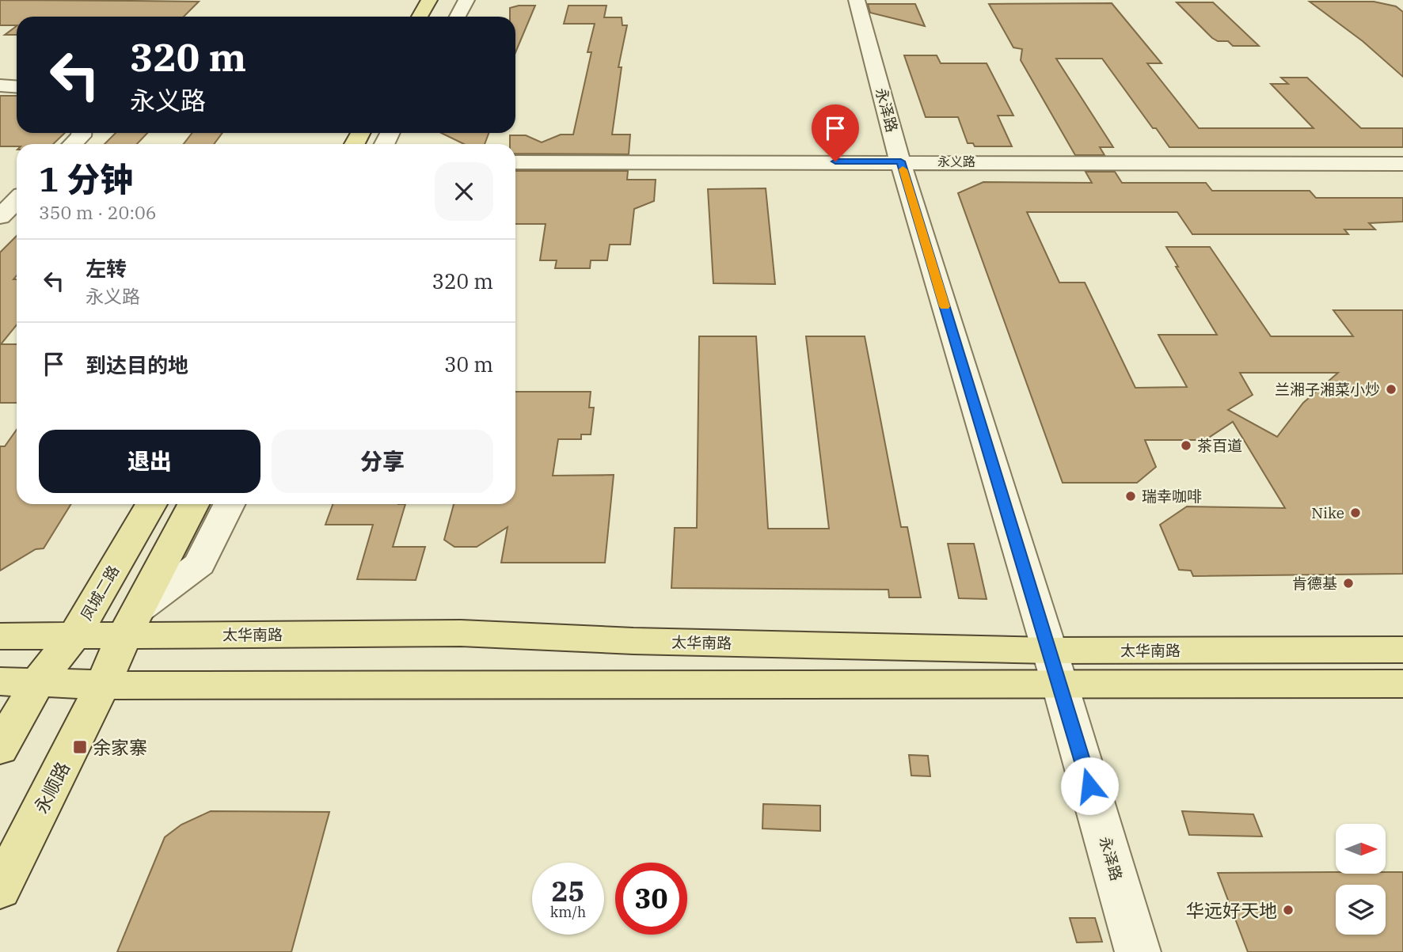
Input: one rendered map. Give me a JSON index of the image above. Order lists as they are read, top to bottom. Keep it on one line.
{"streets":{"main road":["凤城二路","太华南路","永顺路"],"street":["永泽路","永义路"]},"crossings":[["永泽路","永义路"],["永泽路","太华南路"],["凤城二路","太华南路"],["太华南路","永顺路"]],"places":{"other":["兰湘子湘菜小炒","茶百道","瑞幸咖啡","Nike","肯德基","华远好天地"],"transit":["余家寨"]},"north":"right","page":{"turn":["320 m","永义路"],"heading":["1 分钟","350 m · 20:06"],"list":[{"name":"左转","note":"永义路","value":"320 m"},{"name":"到达目的地","value":"30 m"}],"buttons":["退出","分享"],"speed":"25 km/h","limit":"30"}}
